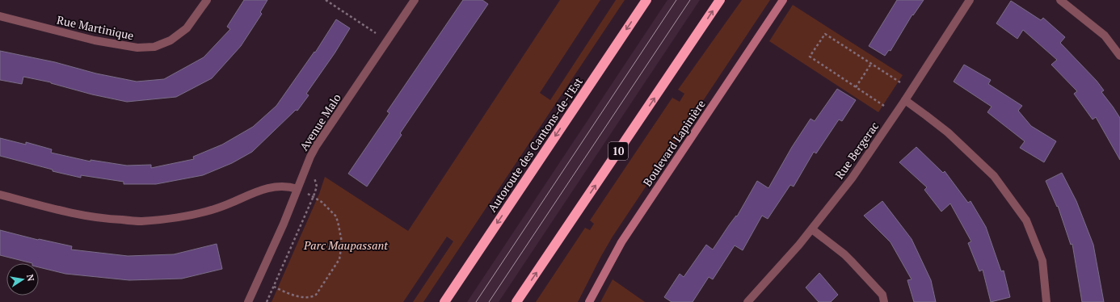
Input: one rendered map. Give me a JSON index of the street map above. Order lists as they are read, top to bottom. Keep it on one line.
{"streets":{"highway":["Autoroute des Cantons-de-l'Est","10"],"main road":["Boulevard Lapinière"],"street":["Rue Martinique","Avenue Malo","Rue Bergerac"]},"parks":["Parc Maupassant"],"north":"right"}
